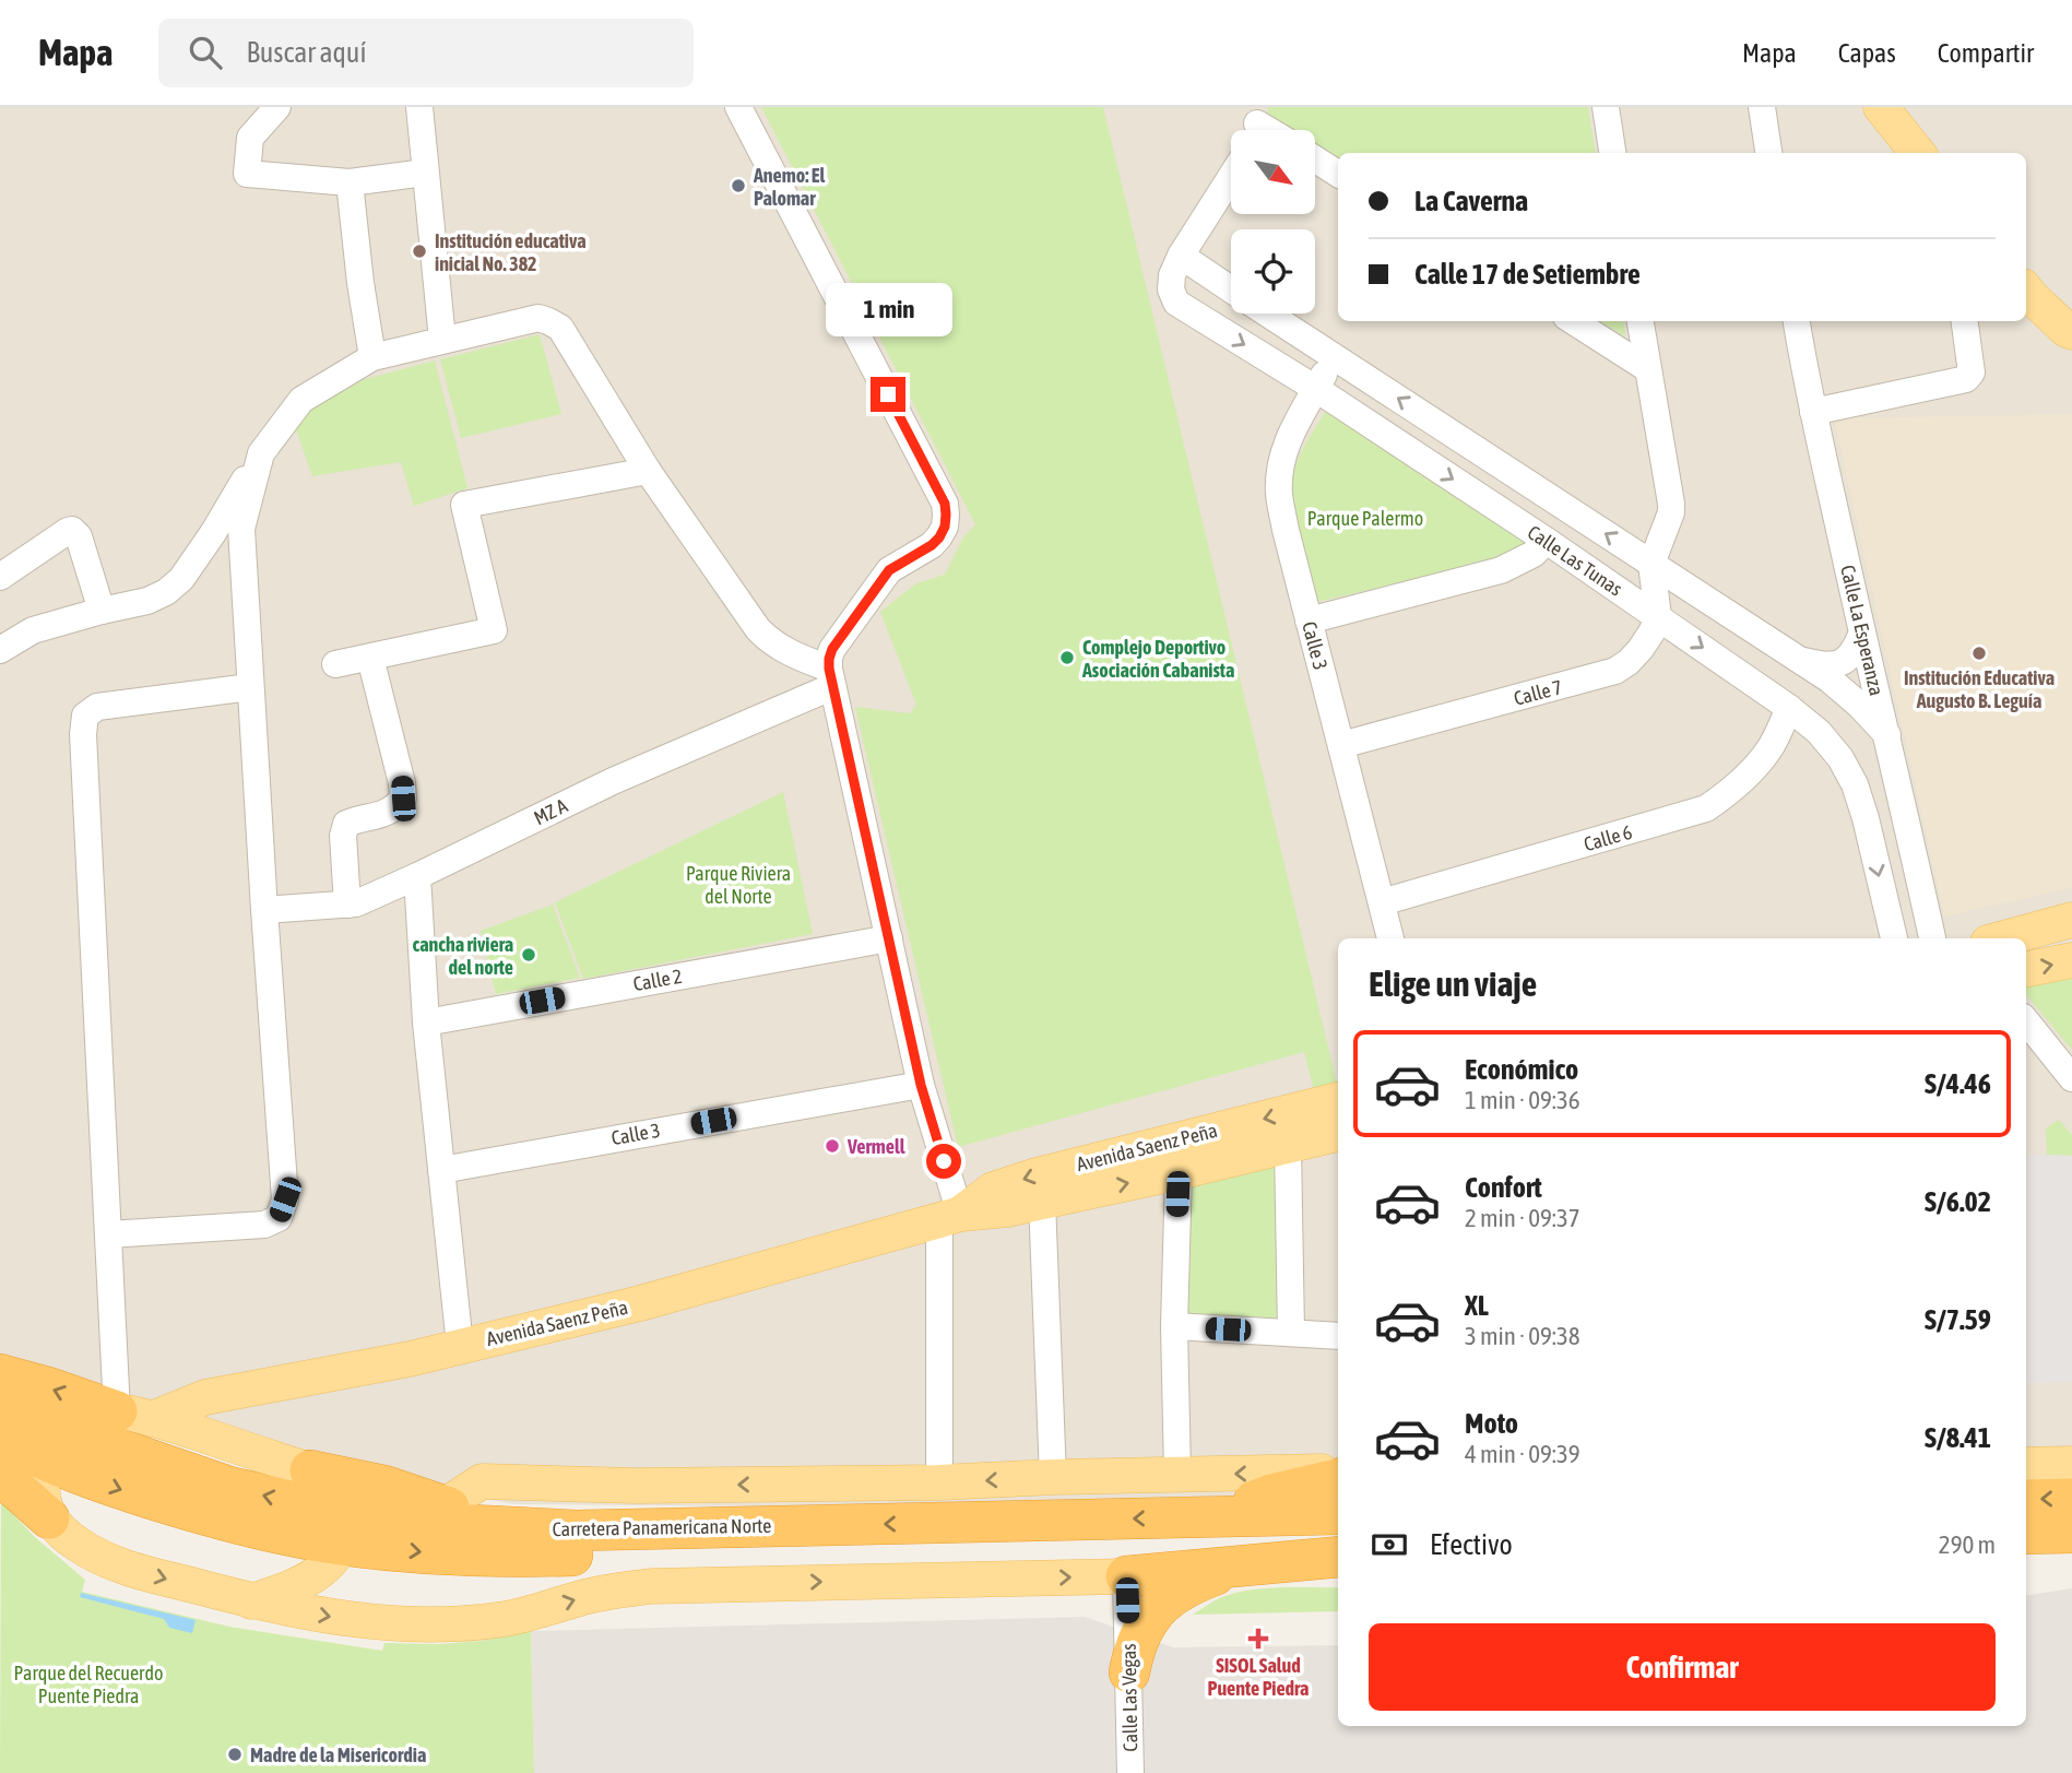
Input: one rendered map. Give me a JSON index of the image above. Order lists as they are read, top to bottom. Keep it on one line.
{"streets":{"highway":["Carretera Panamericana Norte"],"main road":["Avenida Saenz Peña"],"street":["Calle Las Tunas","Calle La Esperanza","Calle 3","Calle 7","MZ A","Calle 6","Calle 2","Calle Las Vegas"]},"crossings":[["Calle Las Tunas","Calle La Esperanza"],["Calle Las Tunas","Calle 3"],["Calle Las Tunas","Calle 7"],["Calle Las Tunas","Calle 6"],["Calle 3","Calle 7"],["Calle 3","Calle 6"],["Avenida Saenz Peña","Carretera Panamericana Norte"]],"parks":["Parque Palermo","Parque Riviera del Norte","Parque del Recuerdo Puente Piedra"],"places":{"other":["Anemo: El Palomar","Institución educativa inicial No. 382","Institución Educativa Augusto B. Leguía","Complejo Deportivo Asociación Cabanista","cancha riviera del norte","Vermell","Madre de la Misericordia"],"health":["SISOL Salud Puente Piedra"]},"north":"bottom right","page":{"header":"Mapa","search":"Buscar aquí","nav":["Mapa","Capas","Compartir"],"banner":["La Caverna","Calle 17 de Setiembre"],"bubble":"1 min","heading":"Elige un viaje","list":[{"name":"Económico","note":"1 min · 09:36","value":"S/4.46"},{"name":"Confort","note":"2 min · 09:37","value":"S/6.02"},{"name":"XL","note":"3 min · 09:38","value":"S/7.59"},{"name":"Moto","note":"4 min · 09:39","value":"S/8.41"}],"pay":["Efectivo","290 m"],"buttons":"Confirmar"}}
